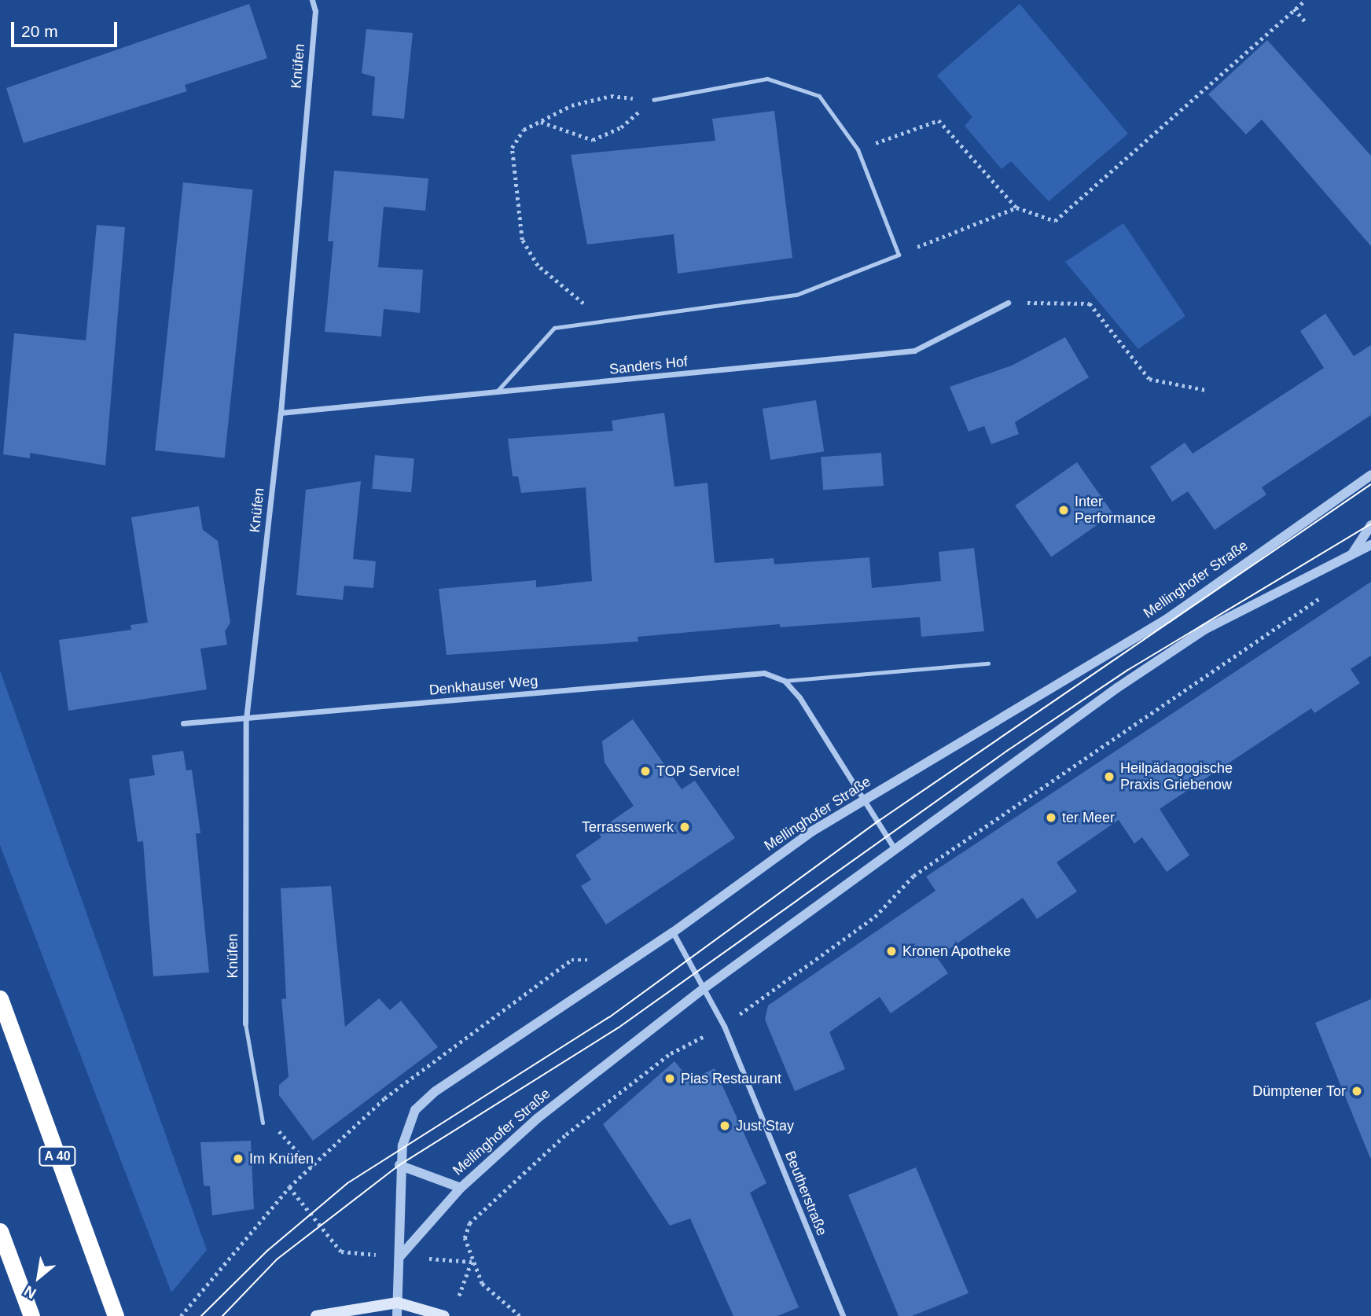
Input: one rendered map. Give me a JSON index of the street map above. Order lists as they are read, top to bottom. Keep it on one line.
{"streets":{"highway":["A 40"],"street":["Knüfen","Sanders Hof","Mellinghofer Straße","Denkhauser Weg","Beutherstraße"]},"crossings":[["Knüfen","Sanders Hof"],["Knüfen","Denkhauser Weg"],["Mellinghofer Straße","Beutherstraße"]],"places":["Inter Performance","TOP Service!","Heilpädagogische Praxis Griebenow","ter Meer","Terrassenwerk","Kronen Apotheke","Pias Restaurant","Dümptener Tor","Just Stay","Im Knüfen"],"scale_bar":"20 m","north":"bottom left"}
